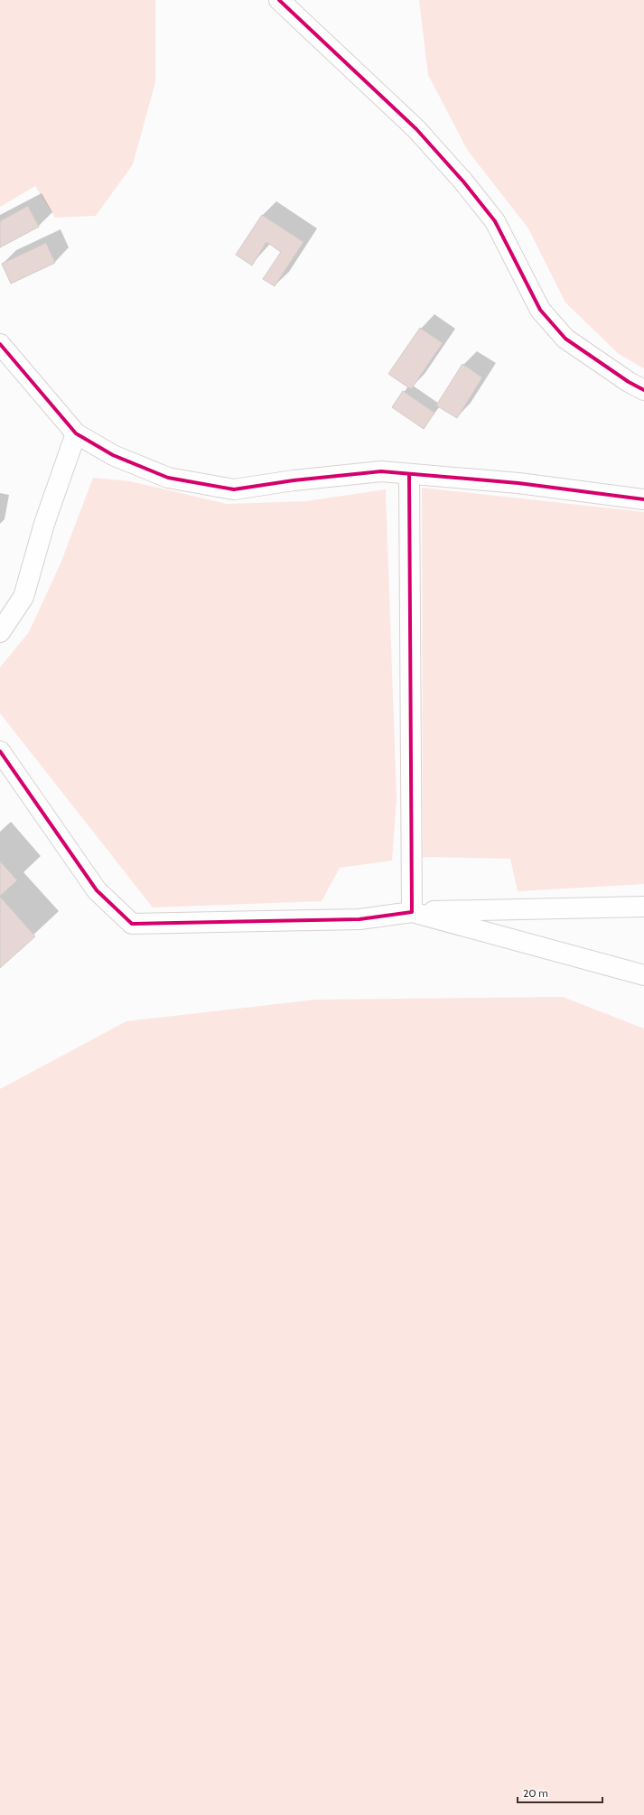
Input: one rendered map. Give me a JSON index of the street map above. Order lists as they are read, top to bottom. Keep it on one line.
{"scale_bar":"20 m"}
